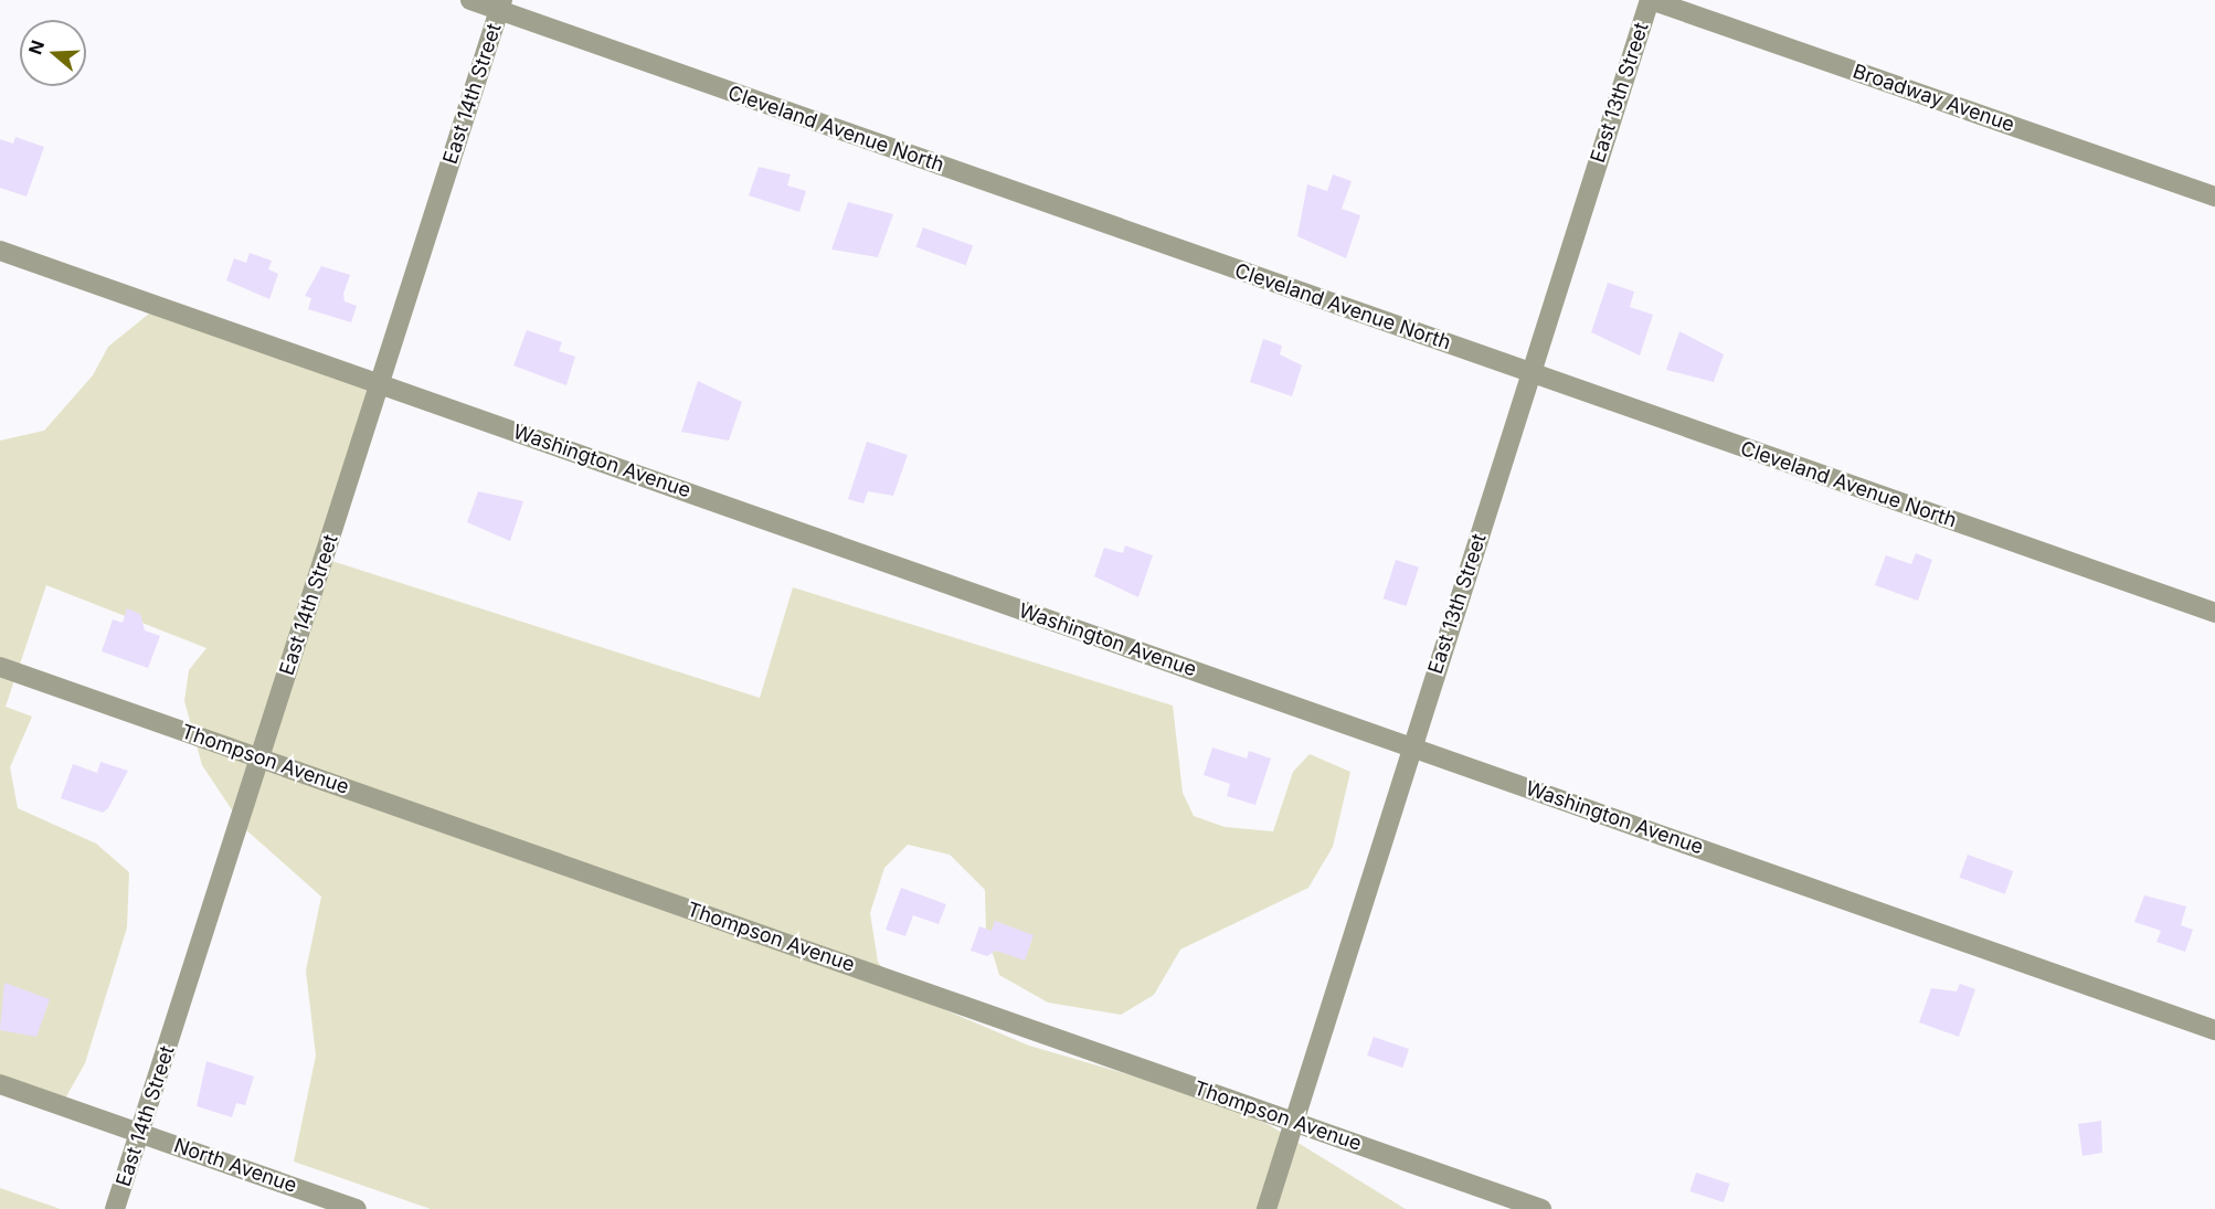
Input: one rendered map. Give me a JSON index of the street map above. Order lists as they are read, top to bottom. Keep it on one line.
{"streets":{"street":["East 13th Street","East 14th Street","Broadway Avenue","Cleveland Avenue North","Washington Avenue","Thompson Avenue","North Avenue"]},"crossings":[["East 13th Street","Broadway Avenue"],["East 13th Street","Cleveland Avenue North"],["East 13th Street","Washington Avenue"],["East 13th Street","Thompson Avenue"],["East 14th Street","Cleveland Avenue North"],["East 14th Street","Washington Avenue"],["East 14th Street","Thompson Avenue"],["East 14th Street","North Avenue"]],"north":"left"}
